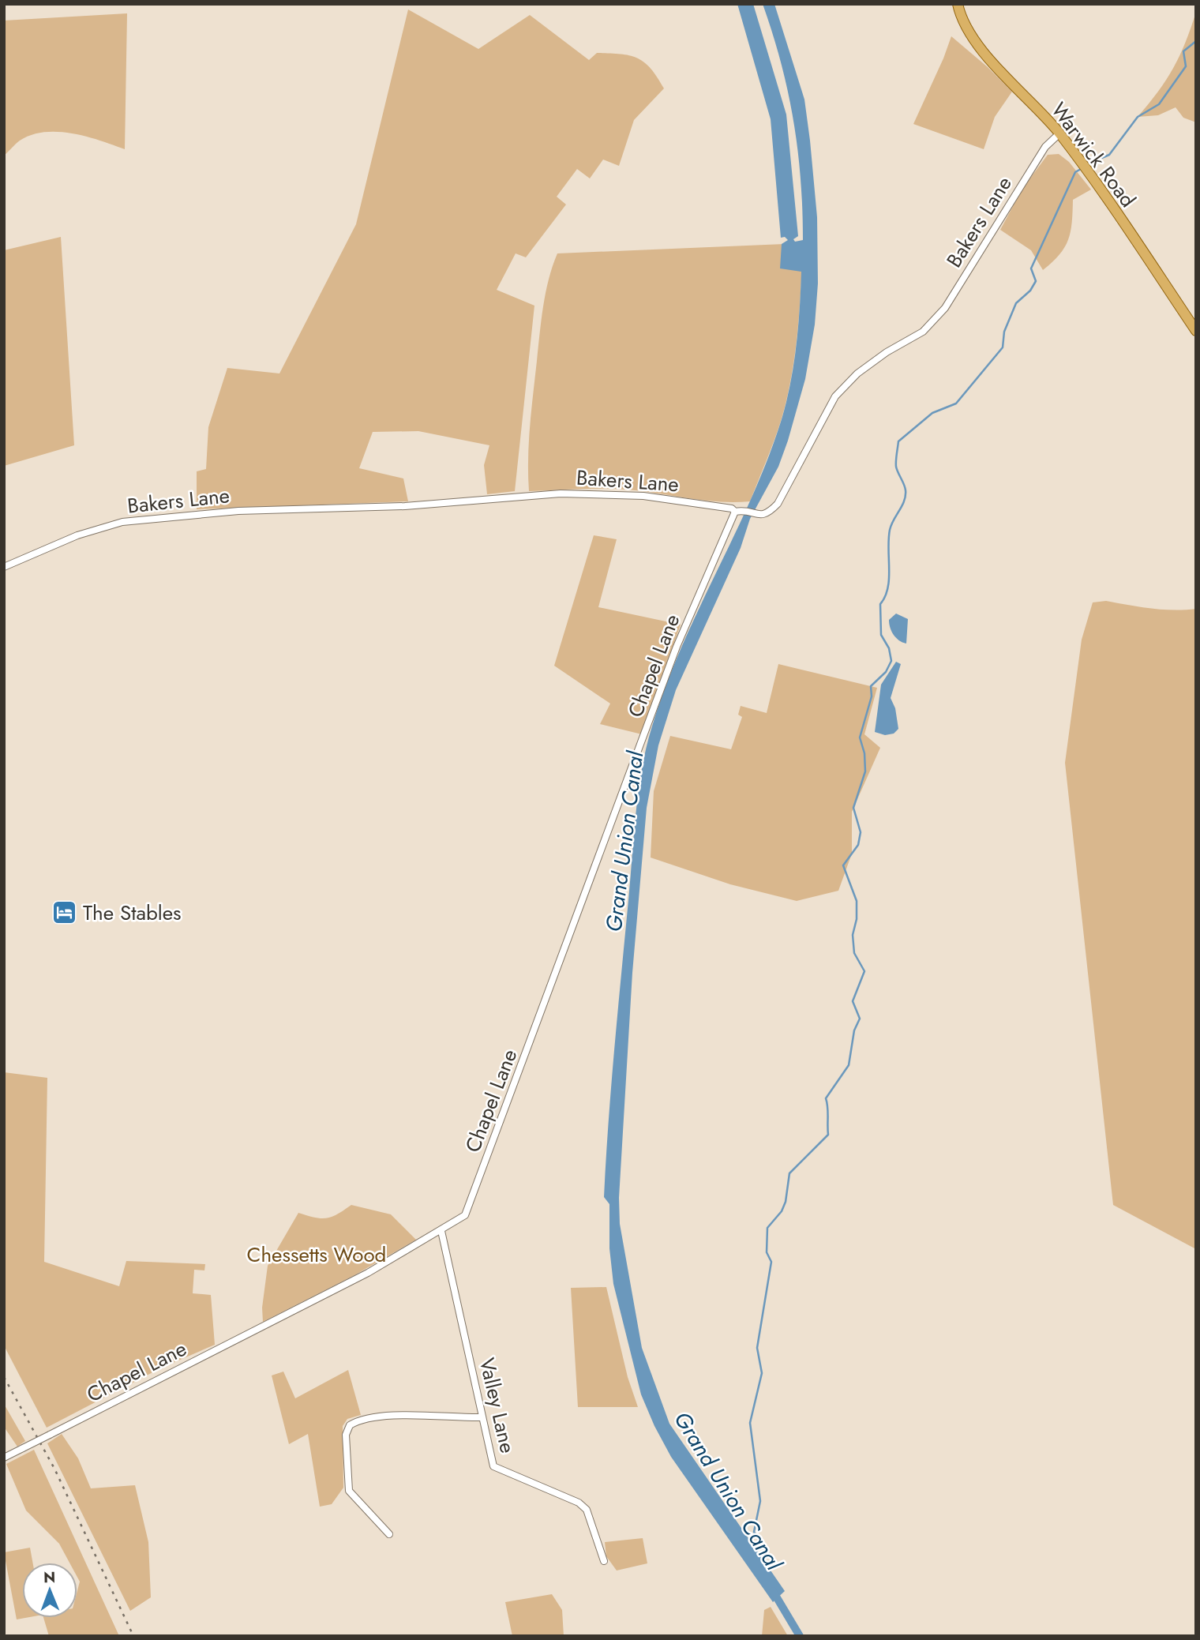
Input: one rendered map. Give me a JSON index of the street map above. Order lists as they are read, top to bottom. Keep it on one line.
{"streets":{"main road":["Warwick Road"],"street":["Bakers Lane","Chapel Lane","Valley Lane"]},"crossings":[["Warwick Road","Bakers Lane"],["Bakers Lane","Chapel Lane"],["Chapel Lane","Valley Lane"]],"water":["Grand Union Canal"],"parks":["Chessetts Wood"],"places":{"hotel":["The Stables"]},"north":"top"}
